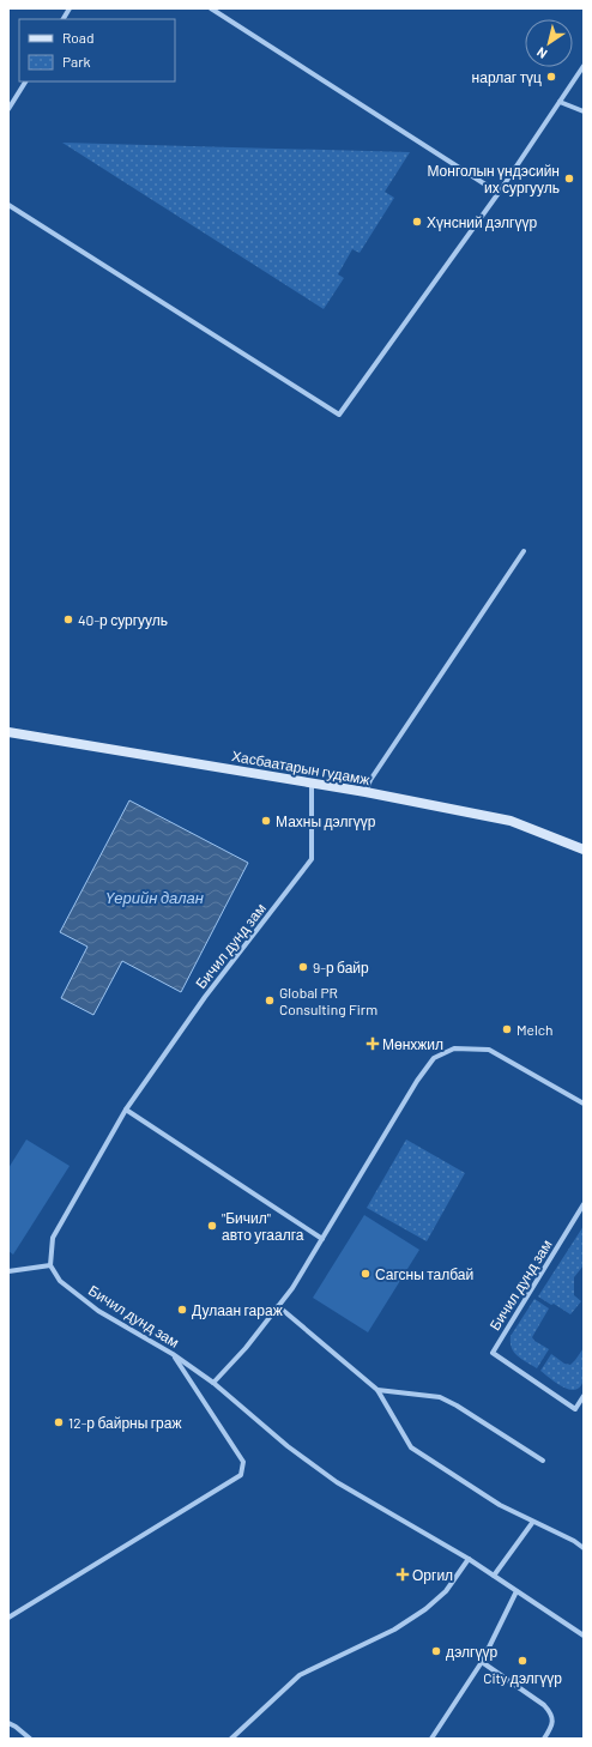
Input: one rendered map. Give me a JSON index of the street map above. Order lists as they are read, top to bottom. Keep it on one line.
{"streets":{"street":["Хасбаатарын гудамж","Бичил дунд зам"]},"crossings":[["Хасбаатарын гудамж","Бичил дунд зам"]],"water":["Үерийн далан"],"places":{"other":["нарлаг түц","Монголын үндэсийн их сургууль","Хүнсний дэлгүүр","40-р сургууль","Махны дэлгүүр","9-р байр","Global PR Consulting Firm","Melch","\"Бичил\" авто угаалга","Сагсны талбай","Дулаан гараж","12-р байрны граж","дэлгүүр","City дэлгүүр"],"health":["Мөнхжил","Оргил"]},"legend":["Road","Park"],"north":"bottom left"}
